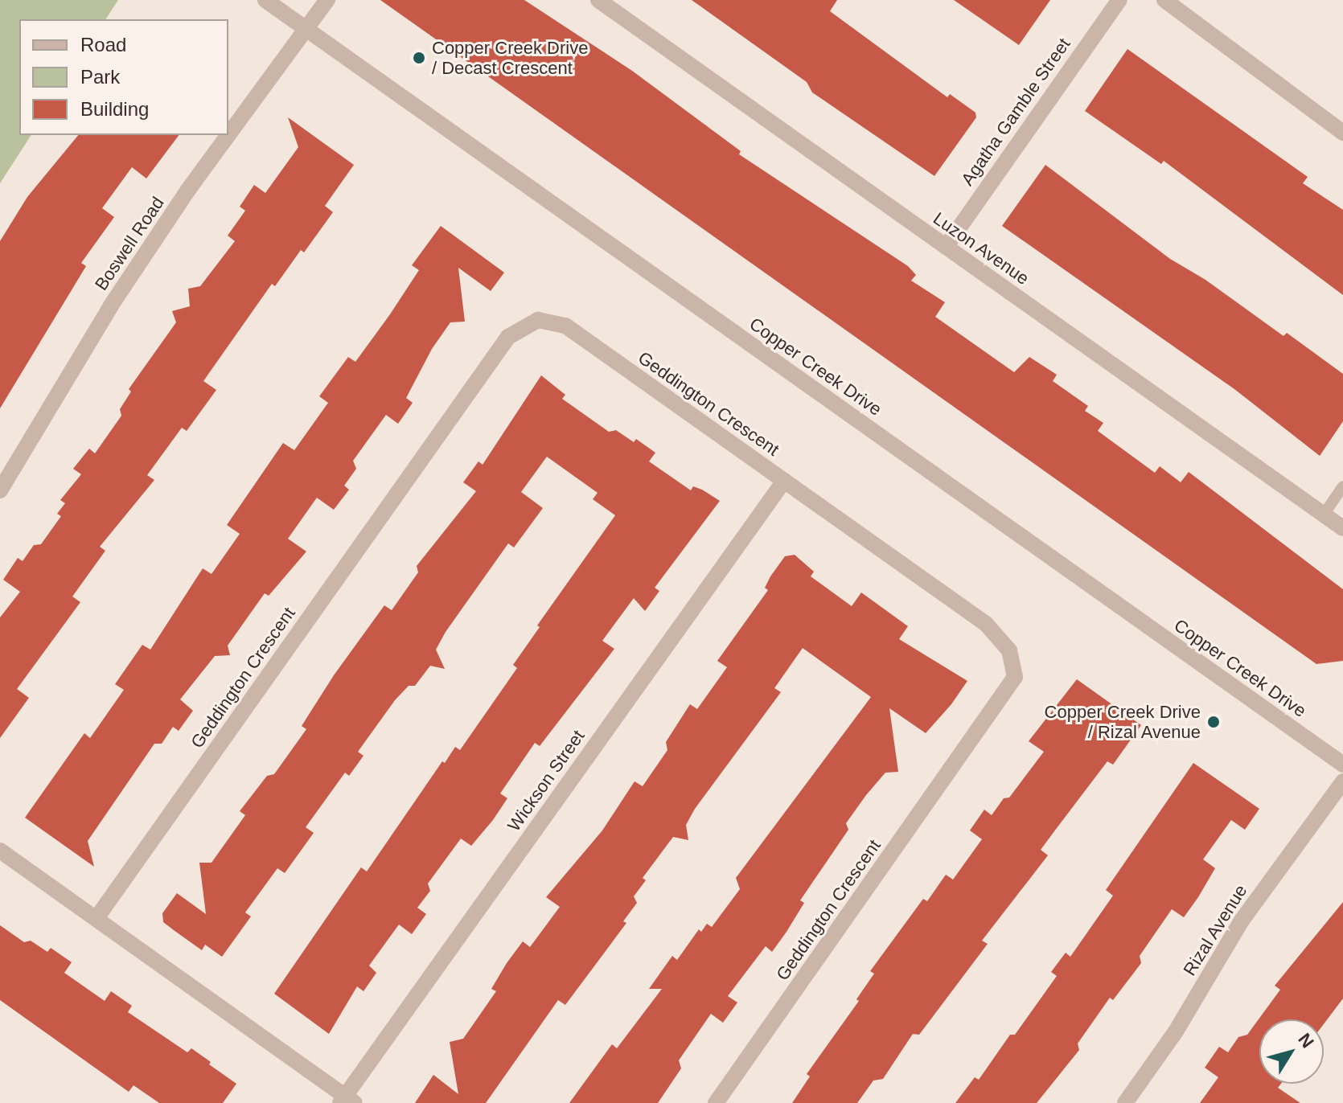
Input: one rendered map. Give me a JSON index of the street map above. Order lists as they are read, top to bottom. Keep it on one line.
{"streets":{"street":["Agatha Gamble Street","Boswell Road","Luzon Avenue","Copper Creek Drive","Geddington Crescent","Wickson Street","Rizal Avenue"]},"crossings":[["Agatha Gamble Street","Luzon Avenue"],["Boswell Road","Copper Creek Drive"],["Geddington Crescent","Wickson Street"]],"places":["Copper Creek Drive / Decast Crescent","Copper Creek Drive / Rizal Avenue"],"legend":["Road","Park","Building"],"north":"top right"}
